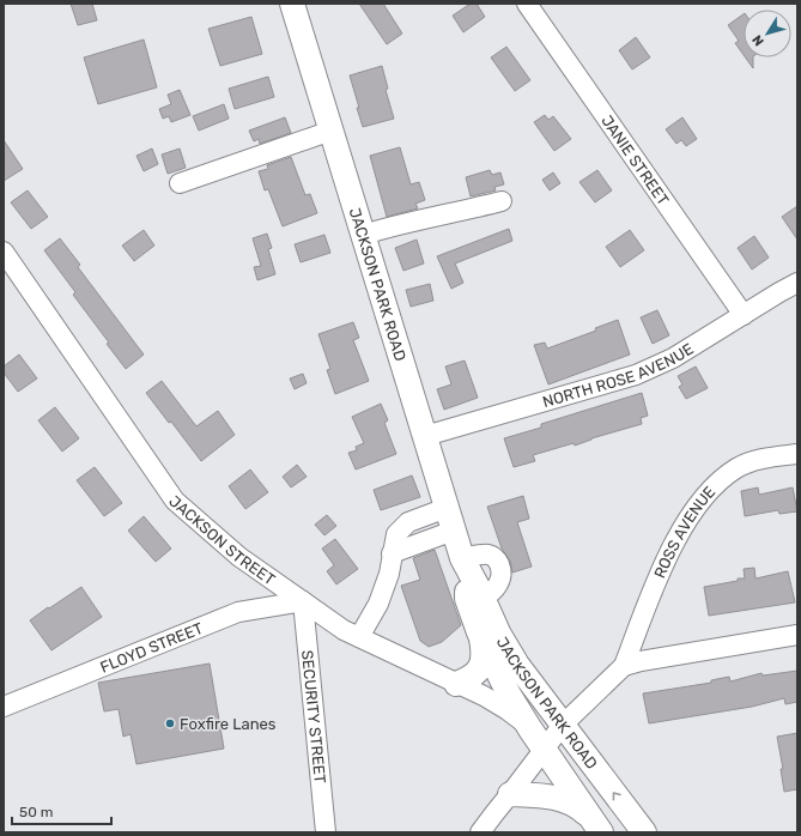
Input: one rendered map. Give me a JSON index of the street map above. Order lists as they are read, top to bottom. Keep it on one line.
{"streets":{"main road":["JACKSON PARK ROAD"],"street":["JANIE STREET","NORTH ROSE AVENUE","ROSS AVENUE","JACKSON STREET","FLOYD STREET","SECURITY STREET"]},"crossings":[["JANIE STREET","NORTH ROSE AVENUE"],["JACKSON PARK ROAD","NORTH ROSE AVENUE"],["JACKSON PARK ROAD","JACKSON STREET"],["JACKSON STREET","FLOYD STREET"],["JACKSON STREET","SECURITY STREET"],["FLOYD STREET","SECURITY STREET"]],"places":["Foxfire Lanes"],"scale_bar":"50 m","north":"bottom left"}
